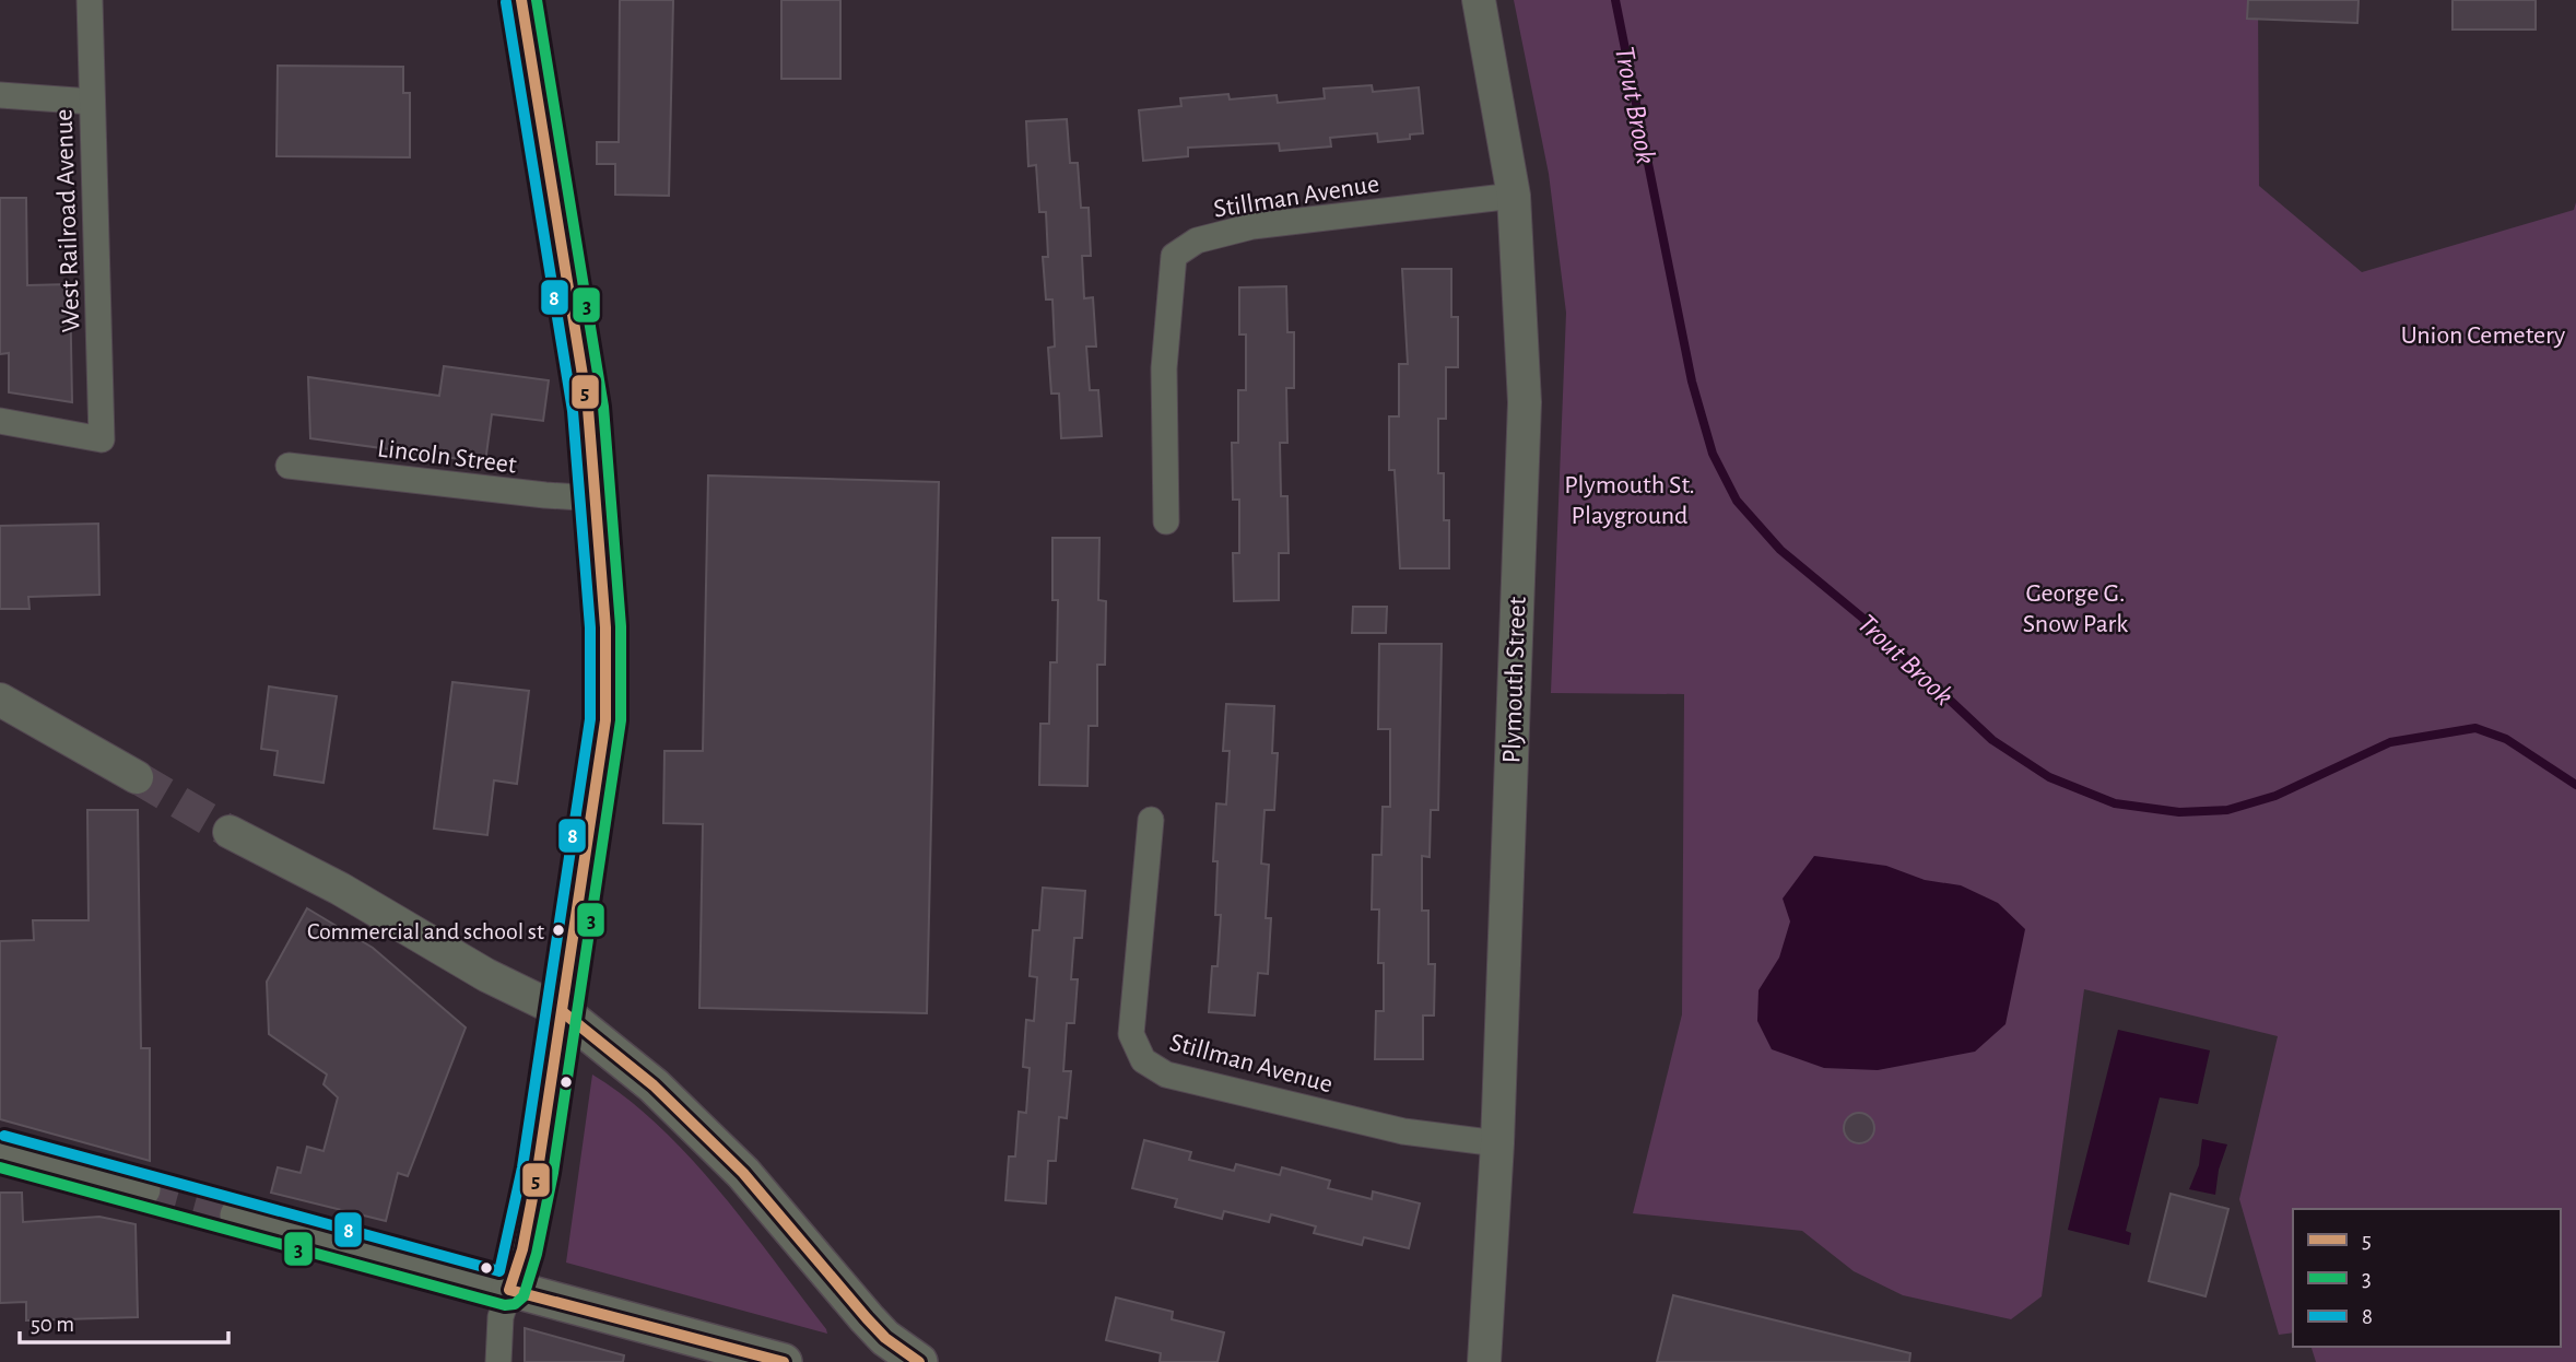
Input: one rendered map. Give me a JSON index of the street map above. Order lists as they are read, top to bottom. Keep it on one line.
{"streets":{"street":["Stillman Avenue","West Railroad Avenue","Lincoln Street","Plymouth Street"]},"crossings":[["Stillman Avenue","Plymouth Street"]],"water":["Trout Brook"],"parks":["Union Cemetery","Plymouth St. Playground","George G. Snow Park"],"places":["Commercial and school st"],"lines":["transit line 5","transit line 3","transit line 8"],"legend":["5","3","8"],"scale_bar":"50 m"}
